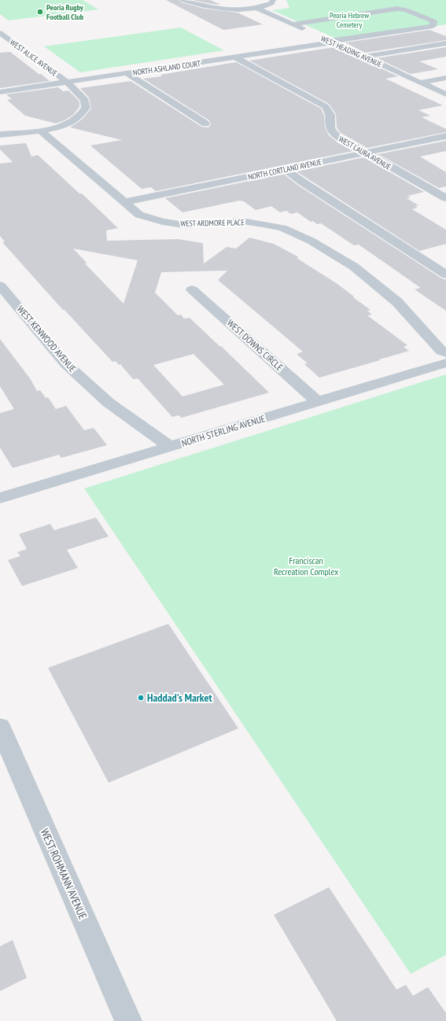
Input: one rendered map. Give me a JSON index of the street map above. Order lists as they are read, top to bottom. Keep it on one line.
{"streets":{"street":["WEST HEADING AVENUE","WEST ALICE AVENUE","NORTH ASHLAND COURT","WEST LAURA AVENUE","NORTH CORTLAND AVENUE","WEST ARDMORE PLACE","WEST KENWOOD AVENUE","WEST DOWNS CIRCLE","NORTH STERLING AVENUE","WEST ROHMANN AVENUE"]},"crossings":[["WEST HEADING AVENUE","NORTH ASHLAND COURT"],["WEST ALICE AVENUE","NORTH ASHLAND COURT"],["WEST ALICE AVENUE","WEST ARDMORE PLACE"],["NORTH ASHLAND COURT","WEST LAURA AVENUE"],["WEST LAURA AVENUE","NORTH CORTLAND AVENUE"],["NORTH CORTLAND AVENUE","WEST ARDMORE PLACE"],["WEST KENWOOD AVENUE","NORTH STERLING AVENUE"],["WEST DOWNS CIRCLE","NORTH STERLING AVENUE"]],"parks":["Peoria Hebrew Cemetery","Franciscan Recreation Complex"],"places":["Peoria Rugby Football Club","Haddad's Market"]}
